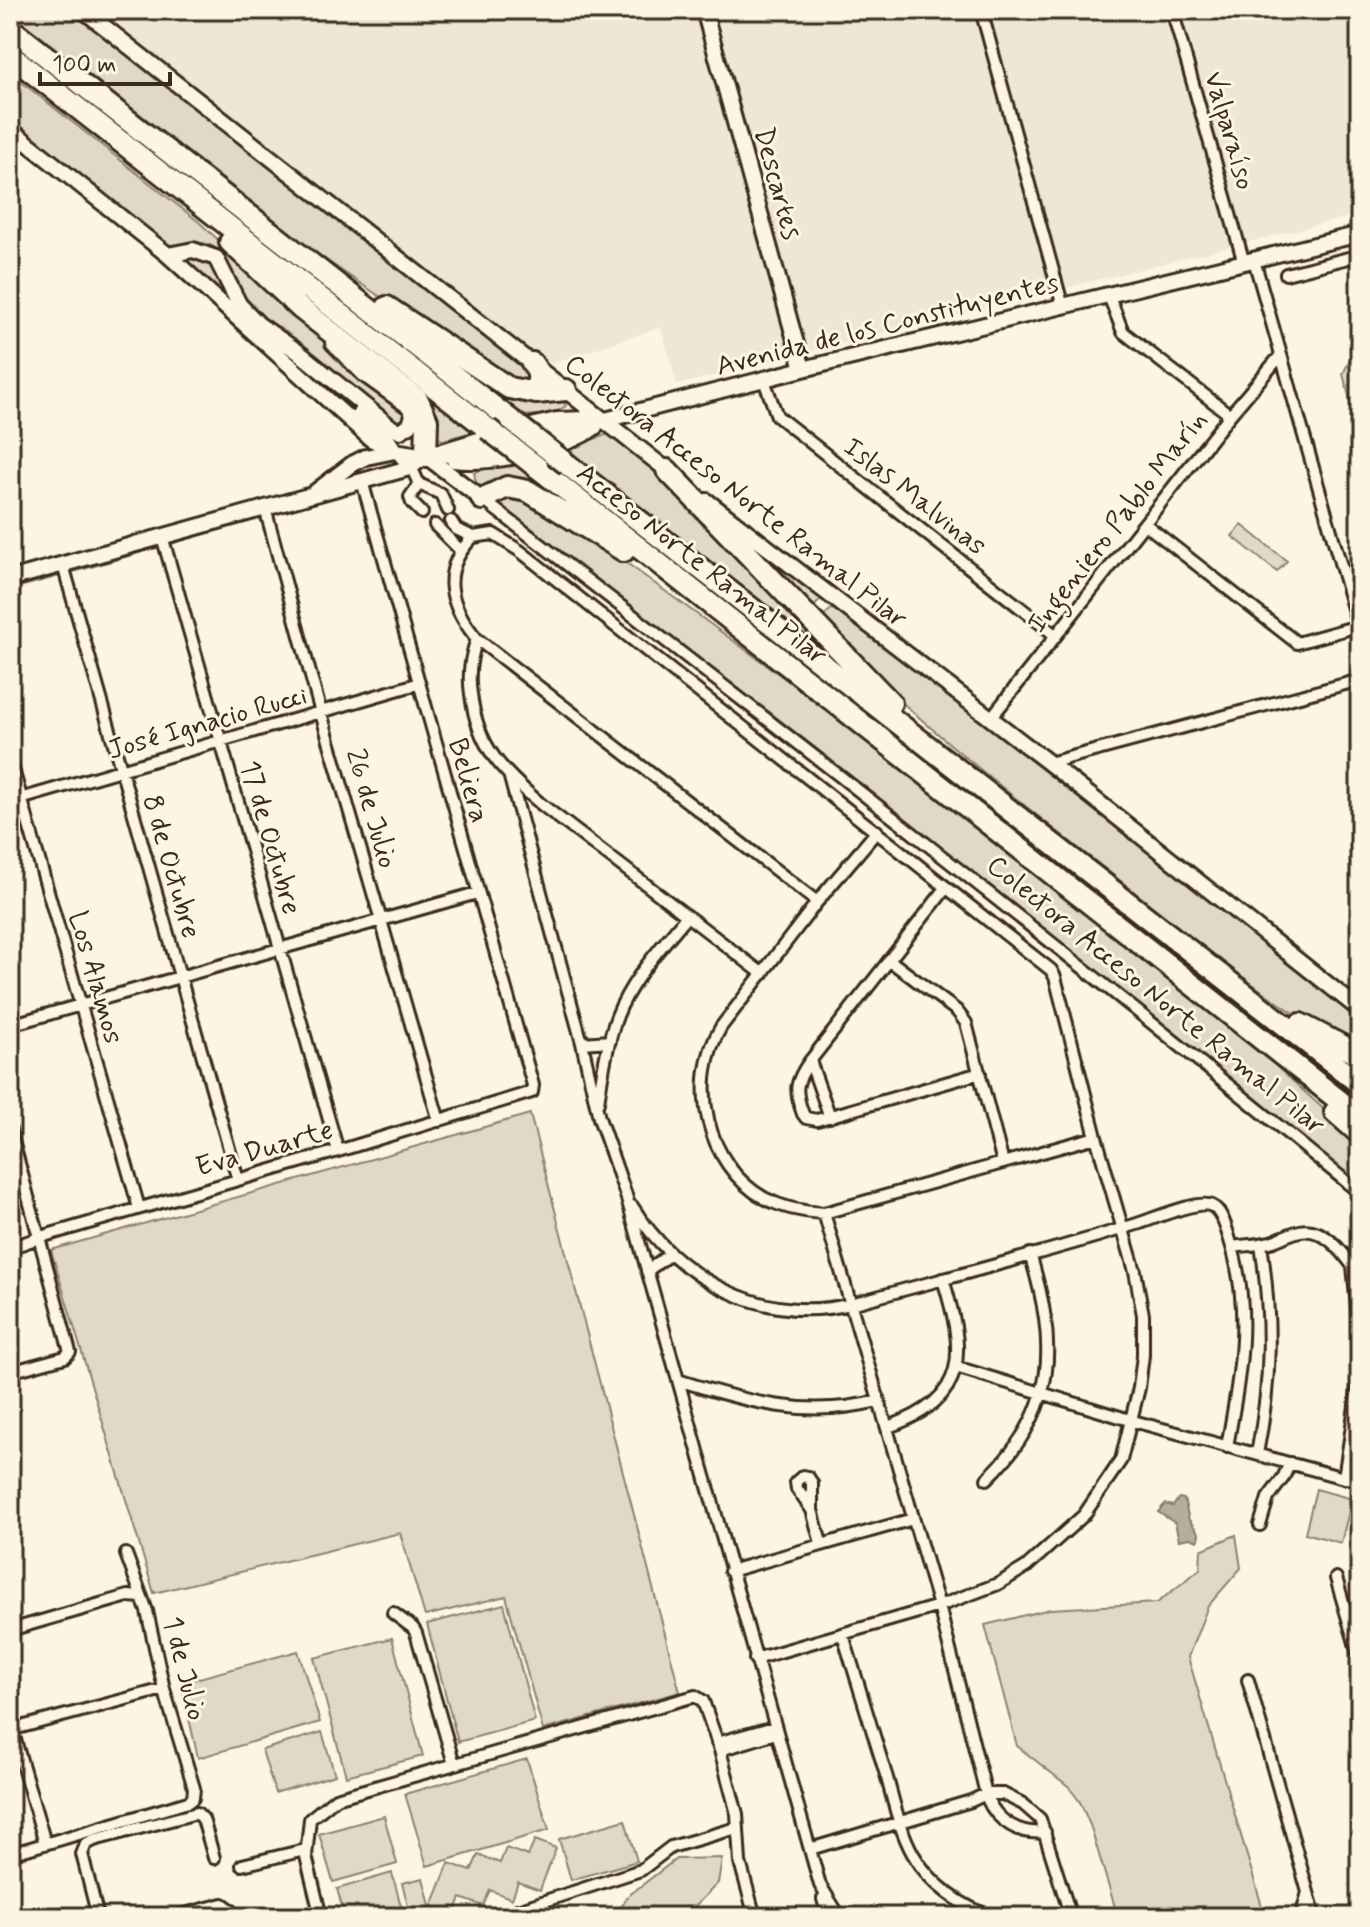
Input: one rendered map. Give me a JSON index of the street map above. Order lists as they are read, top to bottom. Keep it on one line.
{"streets":{"highway":["Acceso Norte Ramal Pilar"],"street":["Valparaíso","Descartes","Avenida de los Constituyentes","Colectora Acceso Norte Ramal Pilar","Islas Malvinas","Ingeniero Pablo Marín","José Ignacio Rucci","Beliera","26 de Julio","17 de Octubre","8 de Octubre","Los Alamos","Eva Duarte","1 de Julio"]},"crossings":[["Valparaíso","Avenida de los Constituyentes"],["Valparaíso","Ingeniero Pablo Marín"],["Descartes","Avenida de los Constituyentes"],["Avenida de los Constituyentes","Colectora Acceso Norte Ramal Pilar"],["Avenida de los Constituyentes","Islas Malvinas"],["Avenida de los Constituyentes","Beliera"],["Avenida de los Constituyentes","26 de Julio"],["Avenida de los Constituyentes","17 de Octubre"],["Avenida de los Constituyentes","8 de Octubre"],["Colectora Acceso Norte Ramal Pilar","Ingeniero Pablo Marín"],["Islas Malvinas","Ingeniero Pablo Marín"],["José Ignacio Rucci","Beliera"],["José Ignacio Rucci","26 de Julio"],["José Ignacio Rucci","17 de Octubre"],["José Ignacio Rucci","8 de Octubre"],["José Ignacio Rucci","Los Alamos"],["Beliera","Eva Duarte"],["26 de Julio","Eva Duarte"],["17 de Octubre","Eva Duarte"],["8 de Octubre","Eva Duarte"],["Los Alamos","Eva Duarte"]],"scale_bar":"100 m"}
